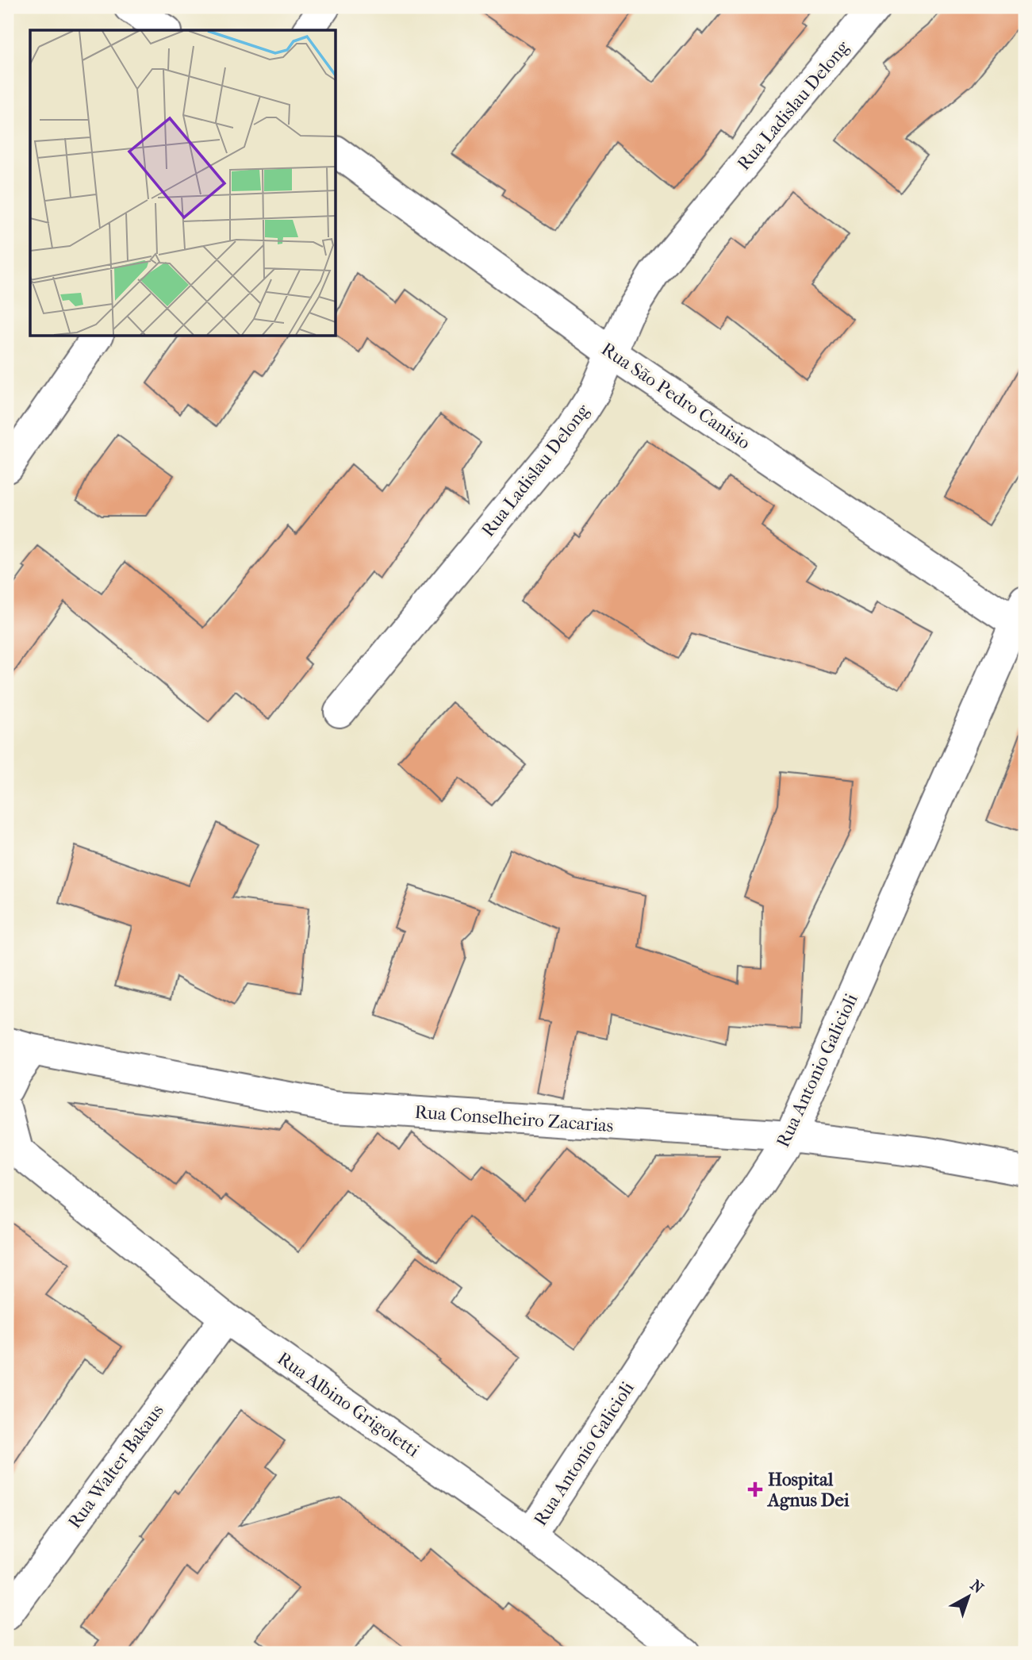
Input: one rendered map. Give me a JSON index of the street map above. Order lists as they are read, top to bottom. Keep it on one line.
{"streets":{"street":["Rua Ladislau Delong","Rua São Pedro Canisio","Rua Antonio Galicioli","Rua Conselheiro Zacarias","Rua Albino Grigoletti","Rua Walter Bakaus"]},"crossings":[["Rua Ladislau Delong","Rua São Pedro Canisio"],["Rua São Pedro Canisio","Rua Antonio Galicioli"],["Rua Antonio Galicioli","Rua Conselheiro Zacarias"],["Rua Antonio Galicioli","Rua Albino Grigoletti"],["Rua Albino Grigoletti","Rua Walter Bakaus"]],"places":{"health":["Hospital Agnus Dei"]},"north":"top right"}
